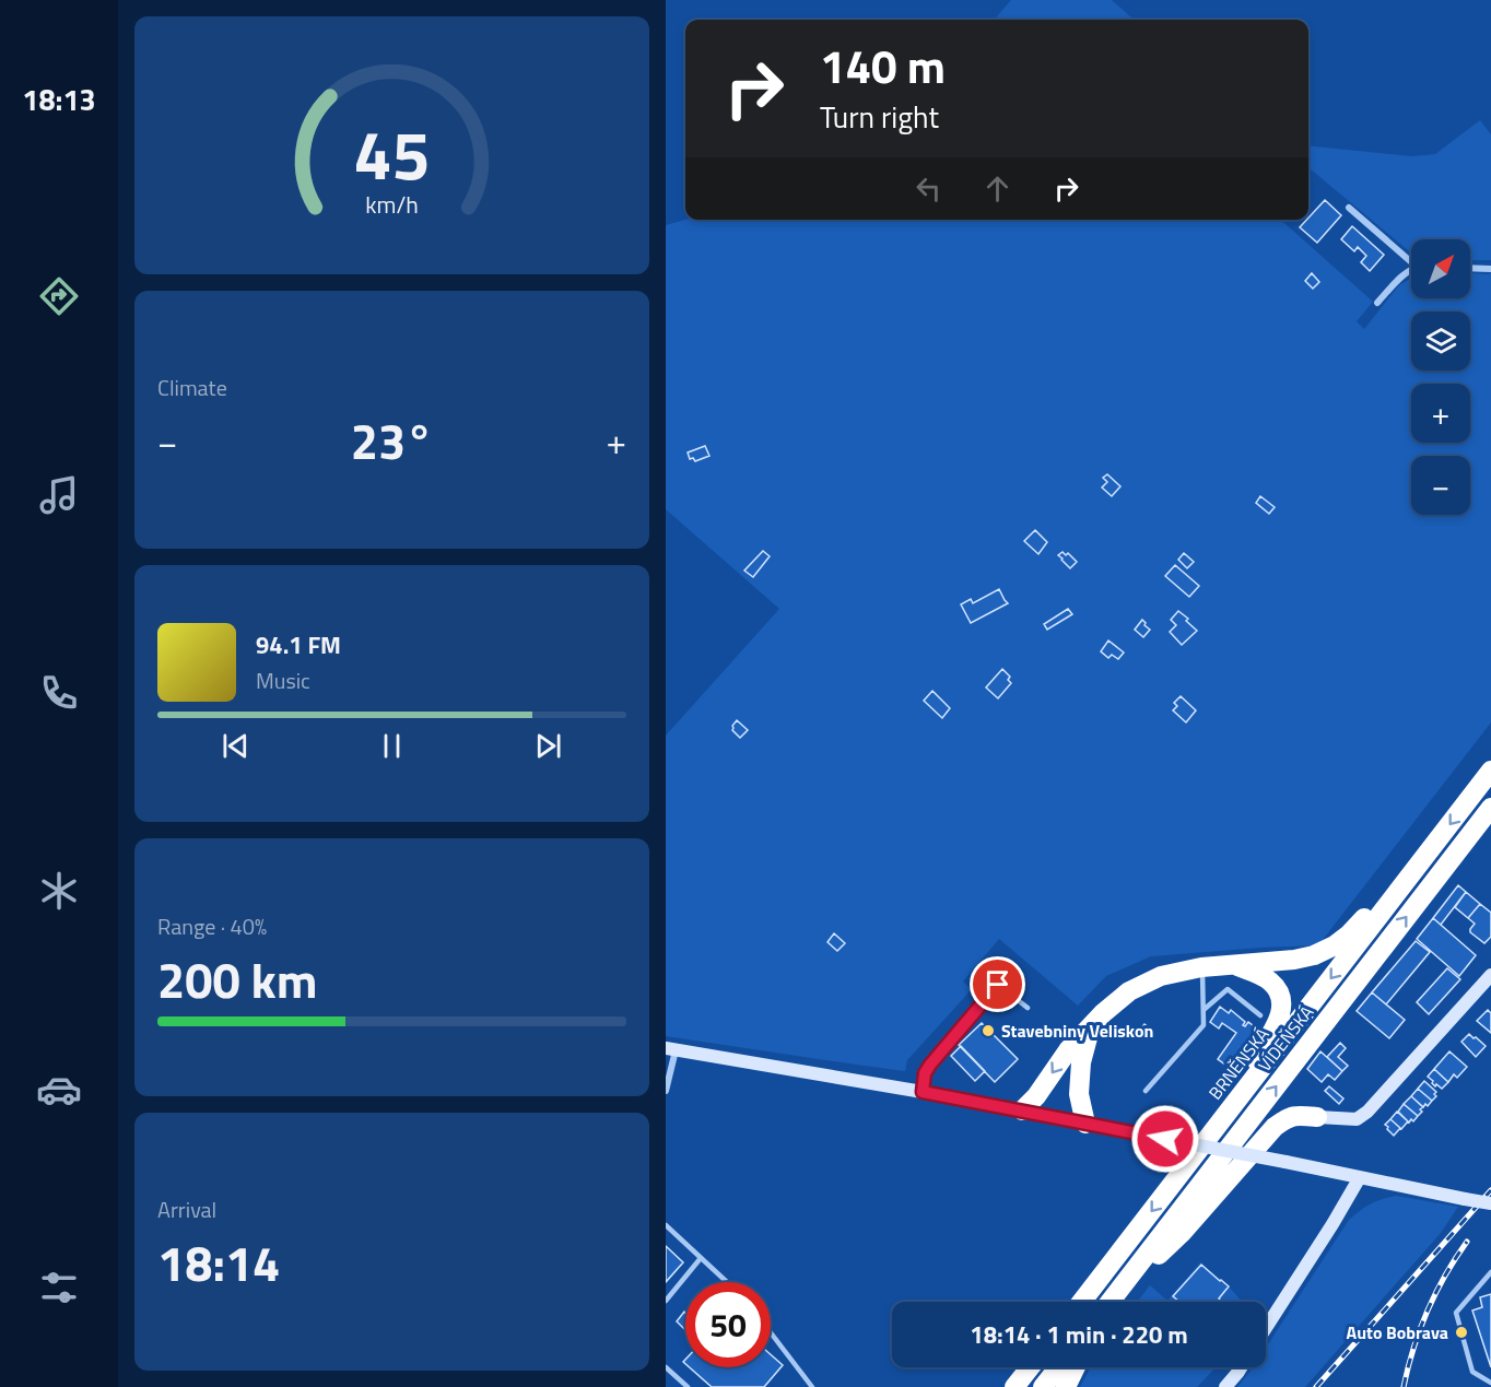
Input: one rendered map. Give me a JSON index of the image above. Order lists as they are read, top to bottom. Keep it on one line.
{"streets":{"highway":["VÍDEŇSKÁ","BRNĚNSKÁ"]},"places":["Stavebniny Veliskon","Auto Bobrava"],"north":"top right","page":{"tabs":"18:13","turn":["140 m","Turn right"],"map_buttons":["+","−"],"tile":["Climate",["Range · 40%","200 km"],["Arrival","18:14"]],"heat":["−","23°","+"],"song":["94.1 FM","Music"],"limit":"50","trip":"18:14 · 1 min · 220 m","gauge":["45","km/h"]}}
